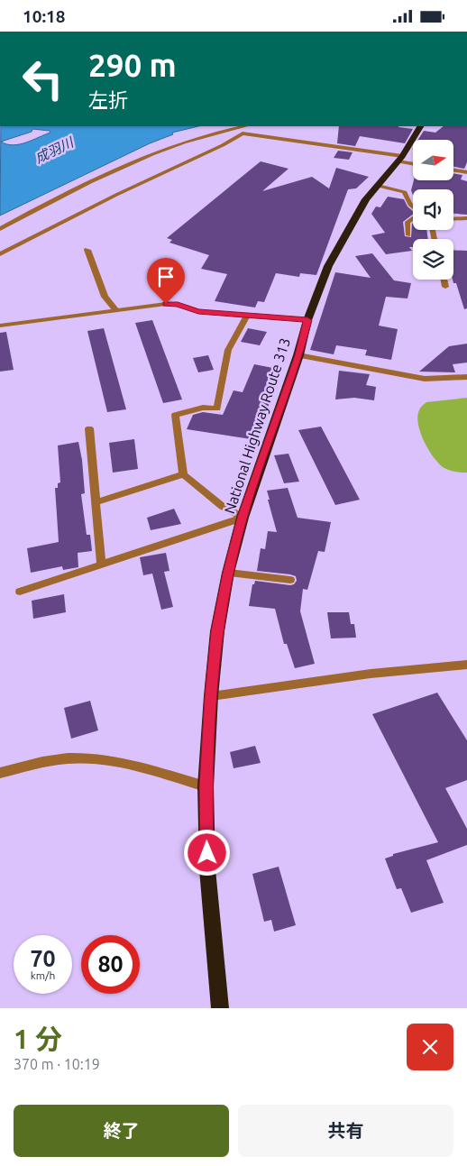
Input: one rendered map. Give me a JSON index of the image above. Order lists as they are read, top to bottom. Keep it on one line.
{"streets":{"highway":["National Highway Route 313"]},"water":["成羽川"],"north":"right","page":{"status":"10:18","turn":["290 m","左折"],"speed":"70 km/h","limit":"80","heading":["1 分","370 m · 10:19"],"buttons":["終了","共有"]}}
